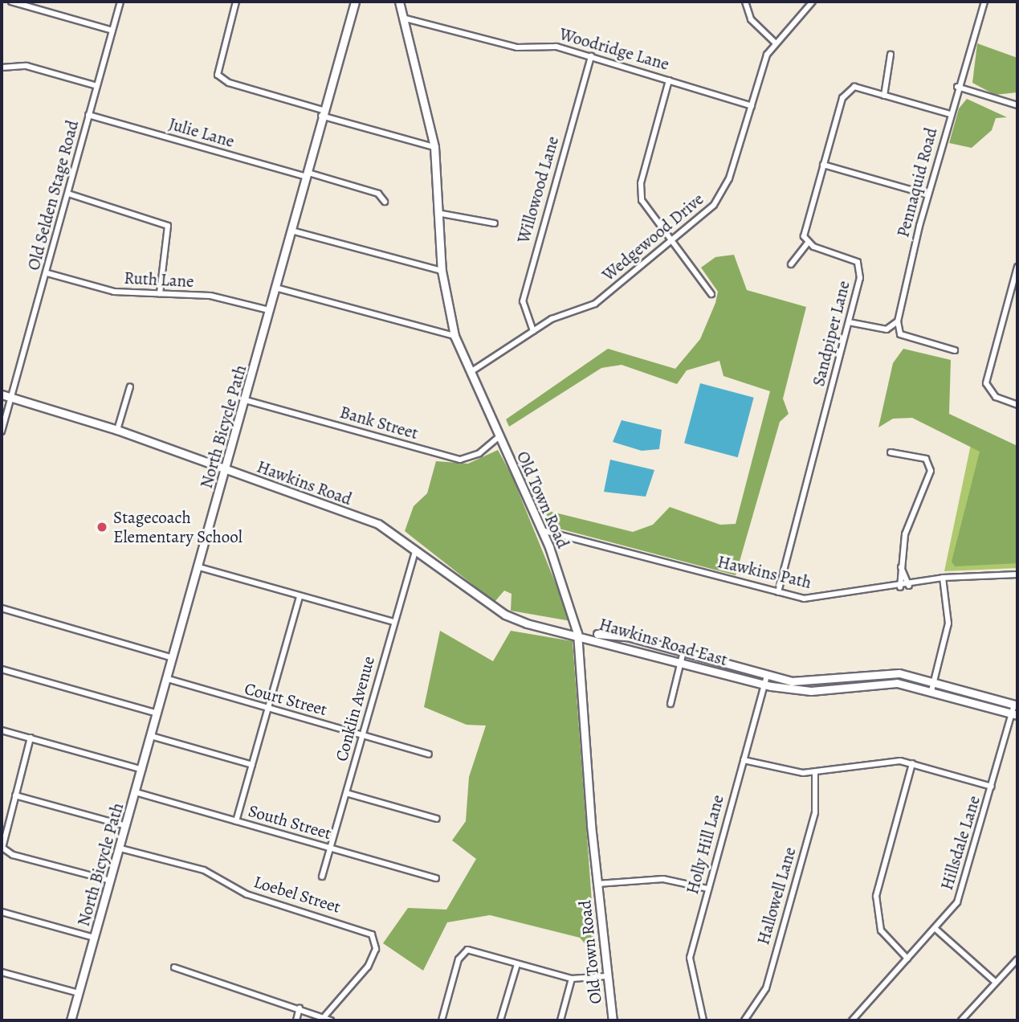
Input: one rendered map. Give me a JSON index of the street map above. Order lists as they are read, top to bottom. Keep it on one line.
{"streets":{"street":["Woodridge Lane","Julie Lane","Pennaquid Road","Willowood Lane","Old Selden Stage Road","Wedgewood Drive","Ruth Lane","Sandpiper Lane","Bank Street","North Bicycle Path","Hawkins Road","Old Town Road","Hawkins Path","Hawkins Road East","Court Street","Conklin Avenue","South Street","Hillsdale Lane","Holly Hill Lane","Loebel Street","Hallowell Lane"]},"crossings":[["Woodridge Lane","Willowood Lane"],["Woodridge Lane","Wedgewood Drive"],["Woodridge Lane","Old Town Road"],["Julie Lane","Old Selden Stage Road"],["Julie Lane","North Bicycle Path"],["Willowood Lane","Wedgewood Drive"],["Old Selden Stage Road","Ruth Lane"],["Old Selden Stage Road","Hawkins Road"],["Wedgewood Drive","Old Town Road"],["Ruth Lane","North Bicycle Path"],["Sandpiper Lane","Hawkins Path"],["Bank Street","North Bicycle Path"],["Bank Street","Old Town Road"],["North Bicycle Path","Hawkins Road"],["North Bicycle Path","Court Street"],["North Bicycle Path","South Street"],["North Bicycle Path","Loebel Street"],["Hawkins Road","Old Town Road"],["Hawkins Road","Hawkins Road East"],["Hawkins Road","Conklin Avenue"],["Old Town Road","Hawkins Path"],["Old Town Road","Hawkins Road East"],["Hawkins Road East","Hillsdale Lane"],["Hawkins Road East","Holly Hill Lane"],["Court Street","Conklin Avenue"],["Conklin Avenue","South Street"]],"places":["Stagecoach Elementary School"]}
